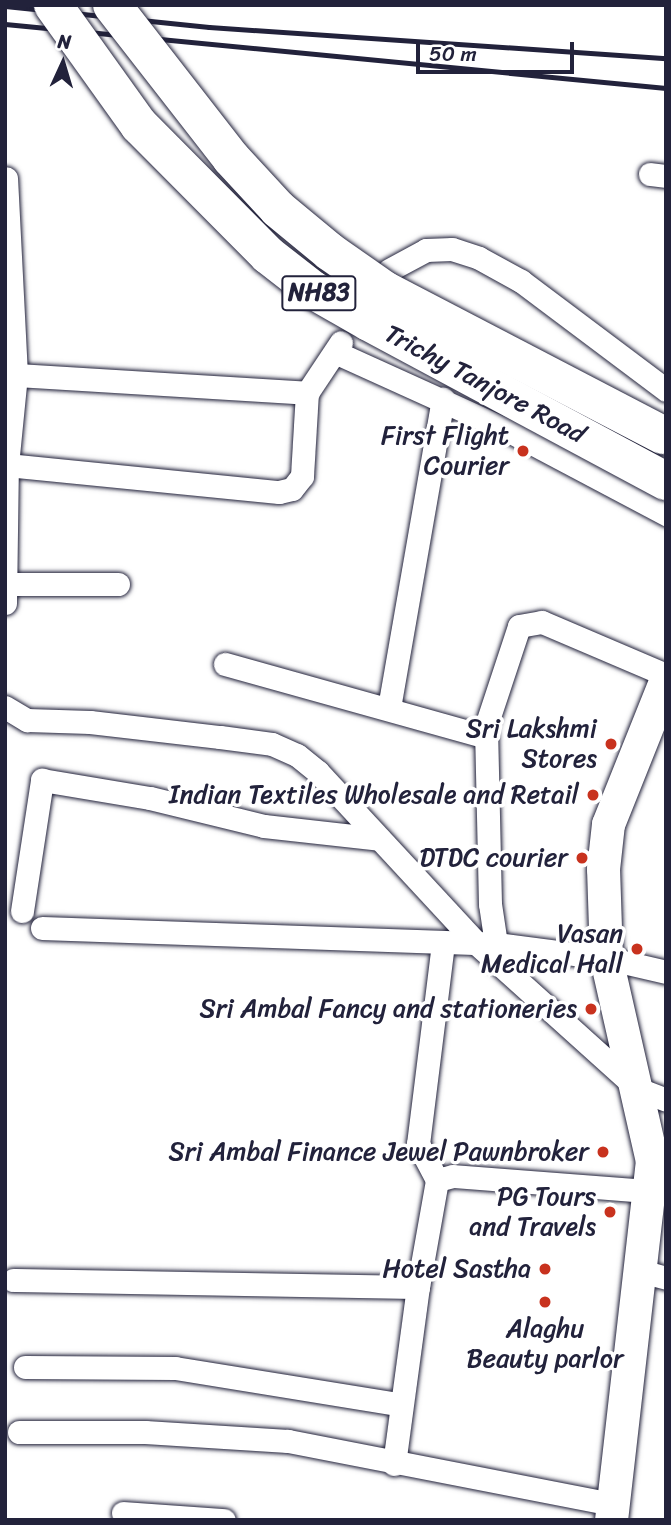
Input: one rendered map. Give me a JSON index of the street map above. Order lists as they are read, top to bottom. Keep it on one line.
{"streets":{"highway":["NH83","Trichy Tanjore Road"]},"places":["First Flight Courier","Sri Lakshmi Stores","Indian Textiles Wholesale and Retail","DTDC courier","Vasan Medical Hall","Sri Ambal Fancy and stationeries","Sri Ambal Finance Jewel Pawnbroker","PG Tours and Travels","Hotel Sastha","Alaghu Beauty parlor"],"scale_bar":"50 m","north":"top"}
